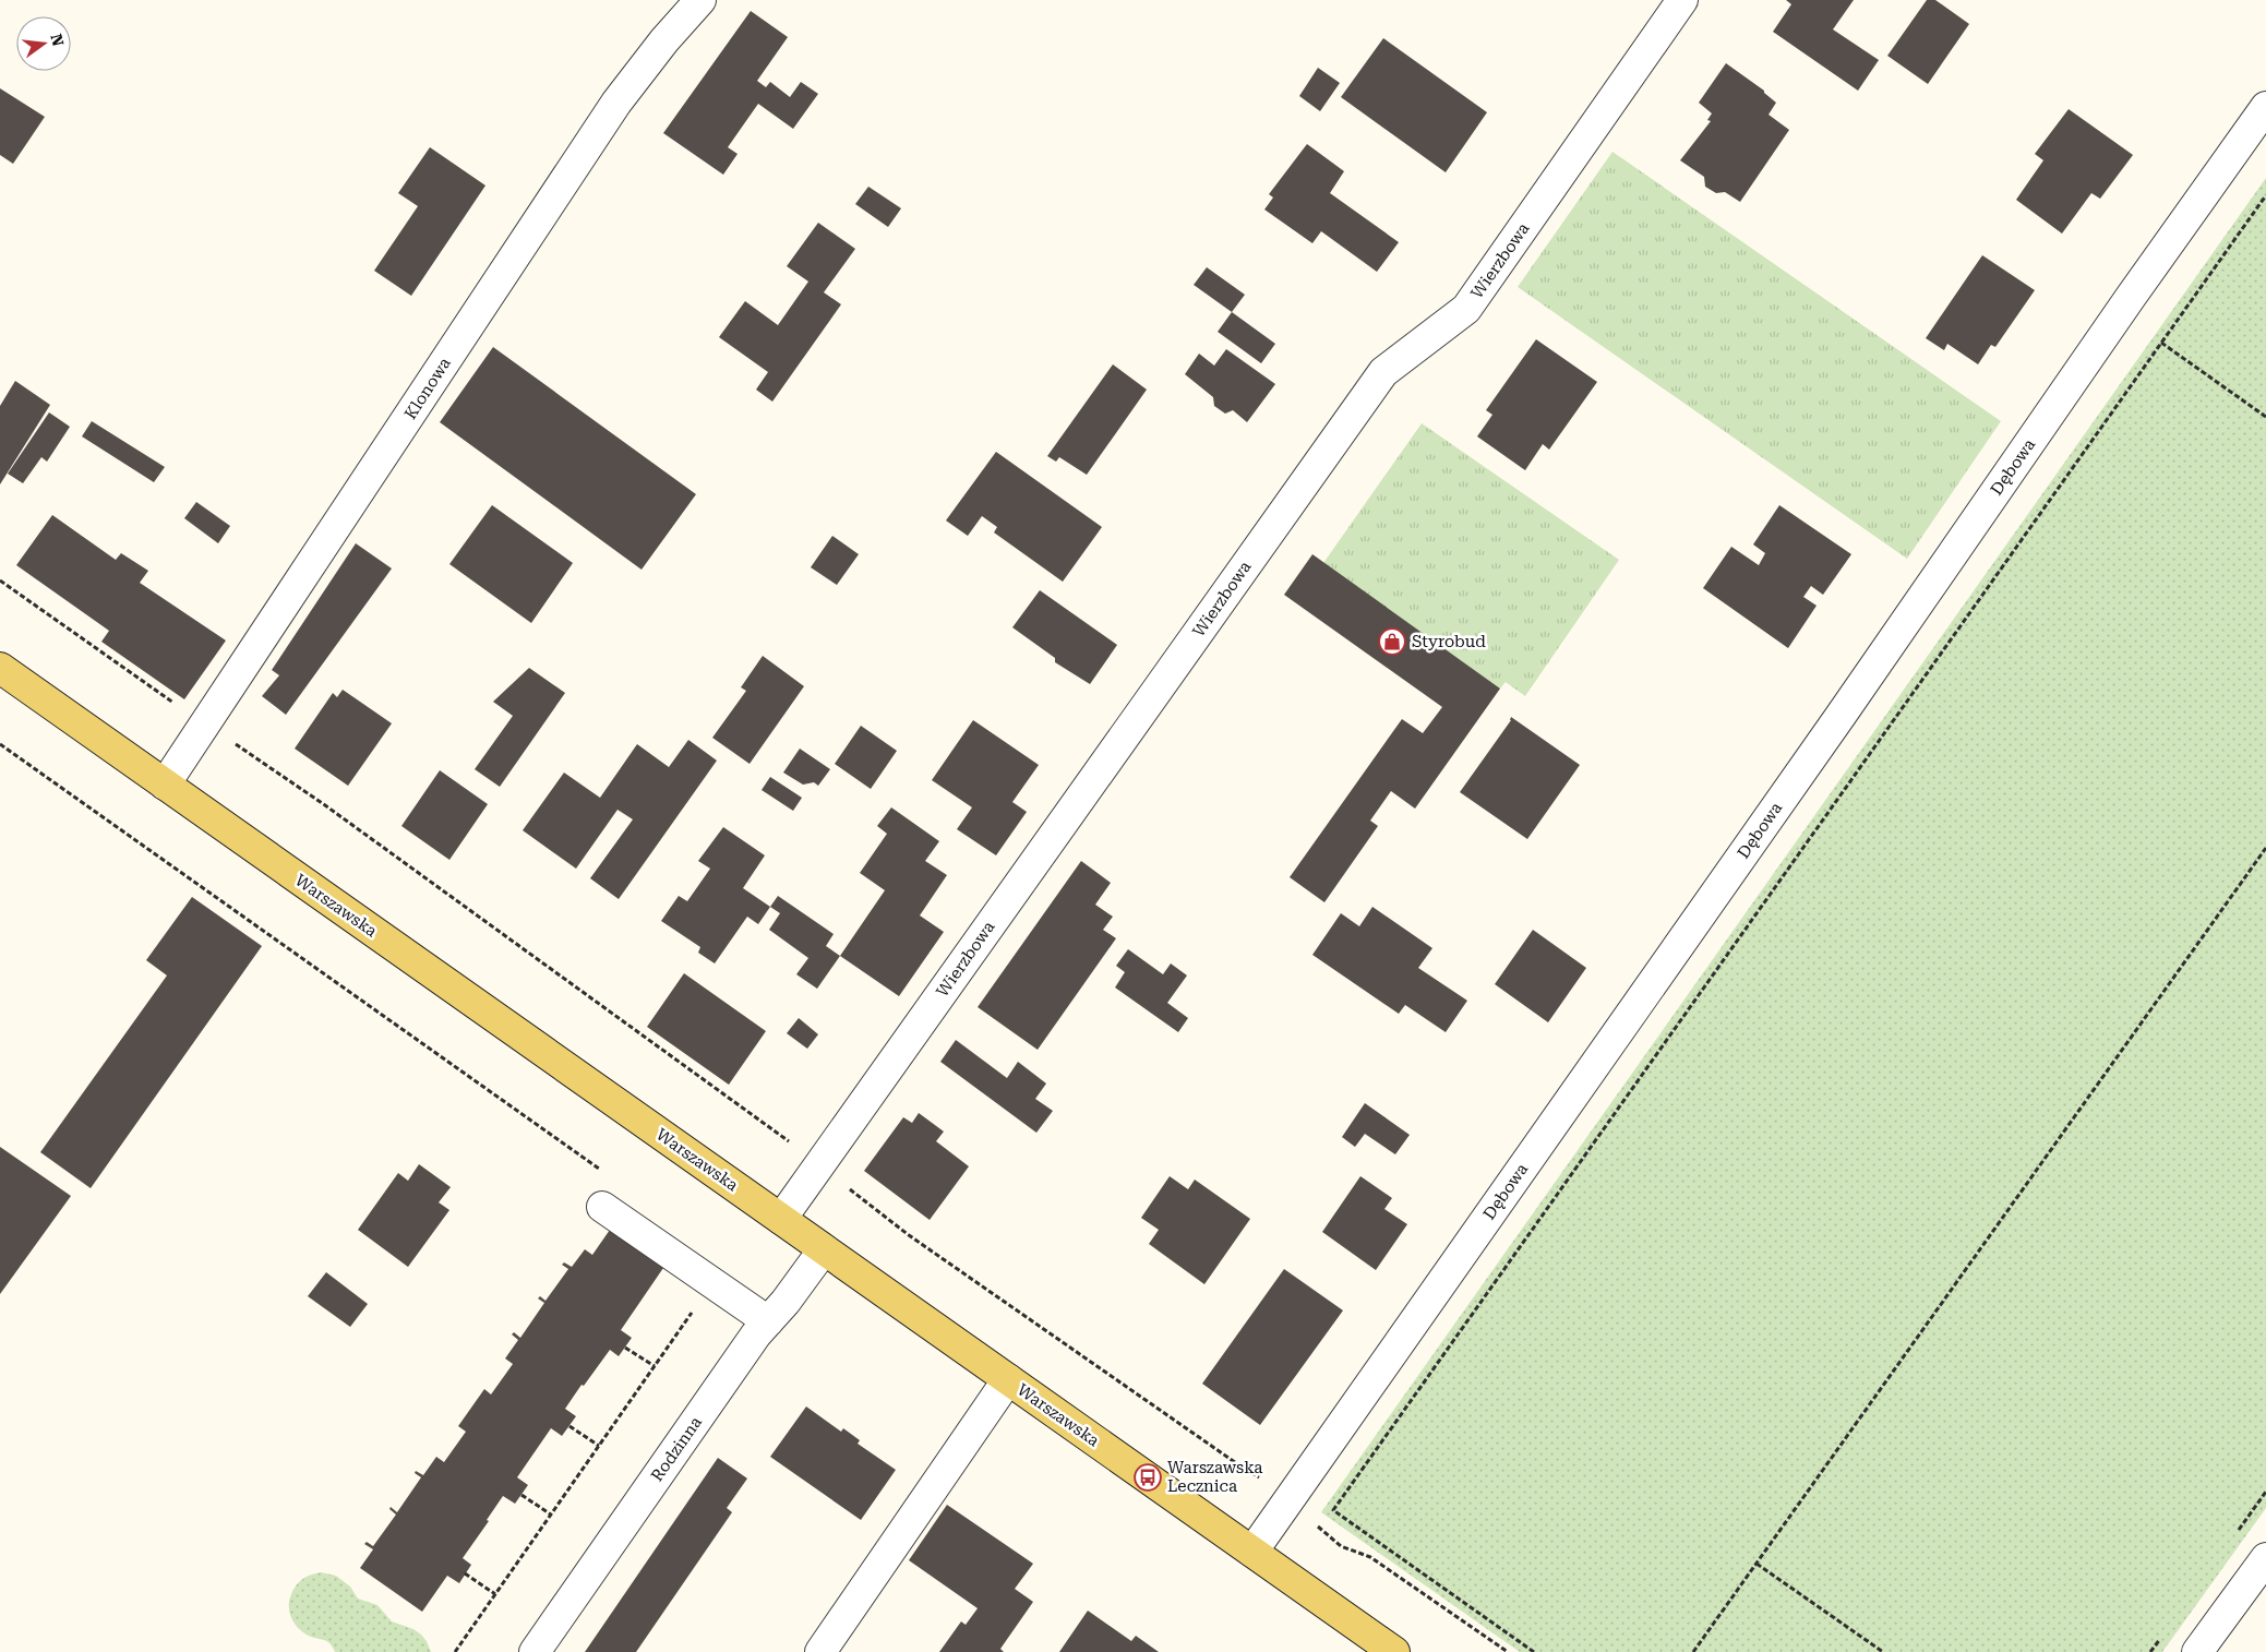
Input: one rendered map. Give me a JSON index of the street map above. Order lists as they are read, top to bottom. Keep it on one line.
{"streets":{"main road":["Warszawska"],"street":["Wierzbowa","Klonowa","Dębowa","Rodzinna"]},"crossings":[["Wierzbowa","Warszawska"],["Klonowa","Warszawska"],["Dębowa","Warszawska"],["Warszawska","Rodzinna"]],"places":{"shop":["Styrobud"],"bus stop":["Warszawska Lecznica"]},"north":"right"}
